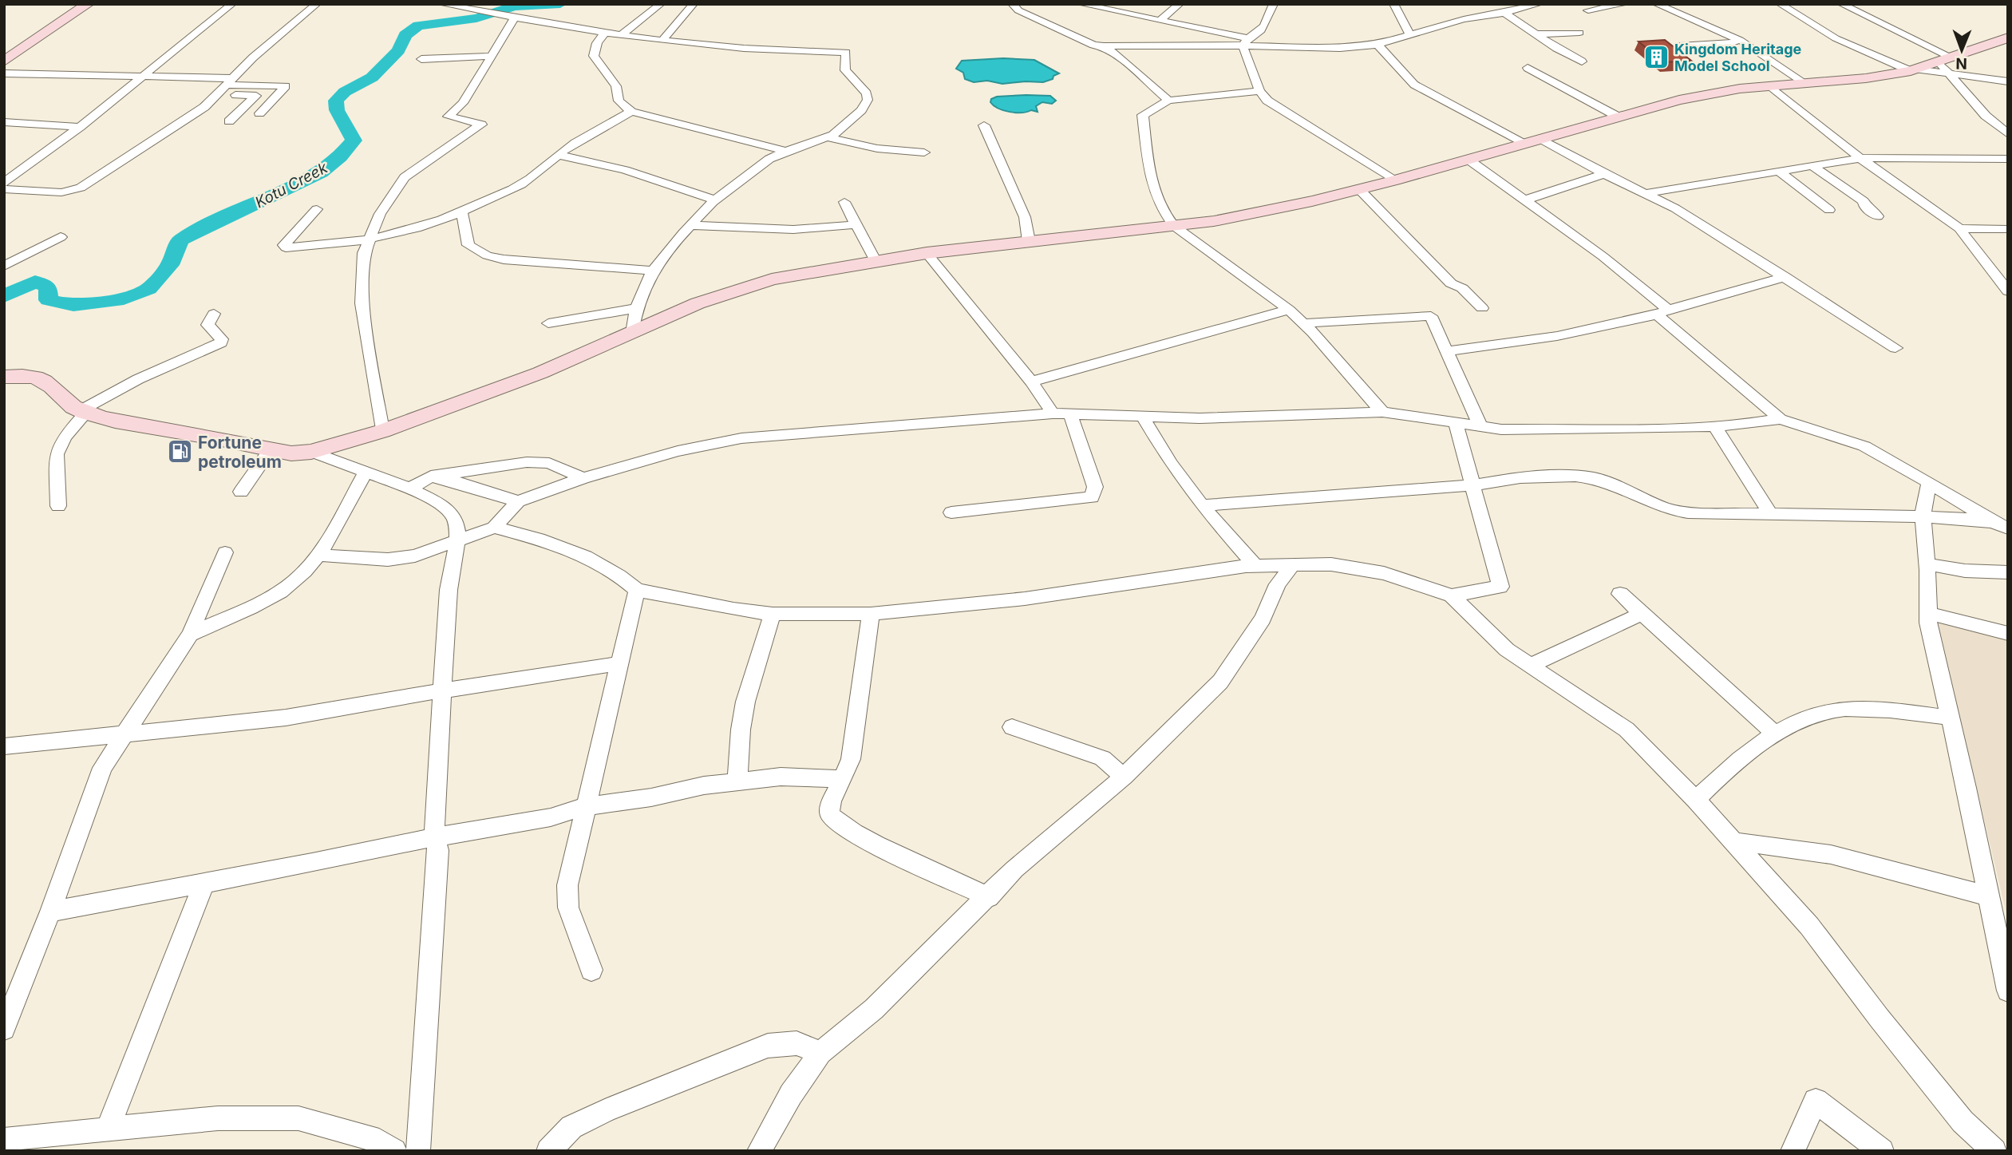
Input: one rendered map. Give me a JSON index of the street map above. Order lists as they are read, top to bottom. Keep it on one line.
{"water":["Kotu Creek"],"places":{"building":["Kingdom Heritage Model School"],"fuel station":["Fortune petroleum"]},"north":"bottom"}
